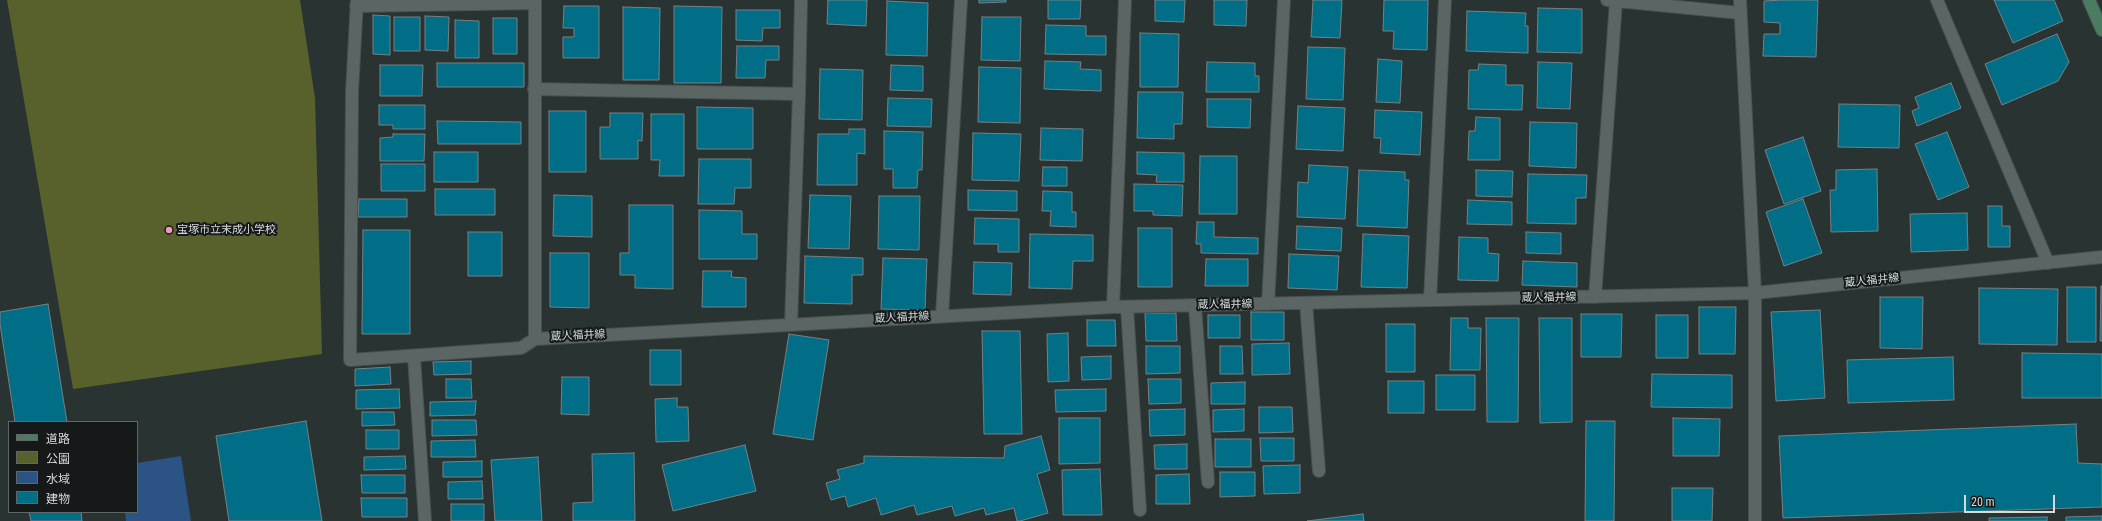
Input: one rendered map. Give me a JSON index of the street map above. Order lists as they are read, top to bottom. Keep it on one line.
{"streets":{"street":["蔵人福井線"]},"places":["宝塚市立末成小学校"],"legend":["道路","公園","水域","建物"],"scale_bar":"20 m"}
